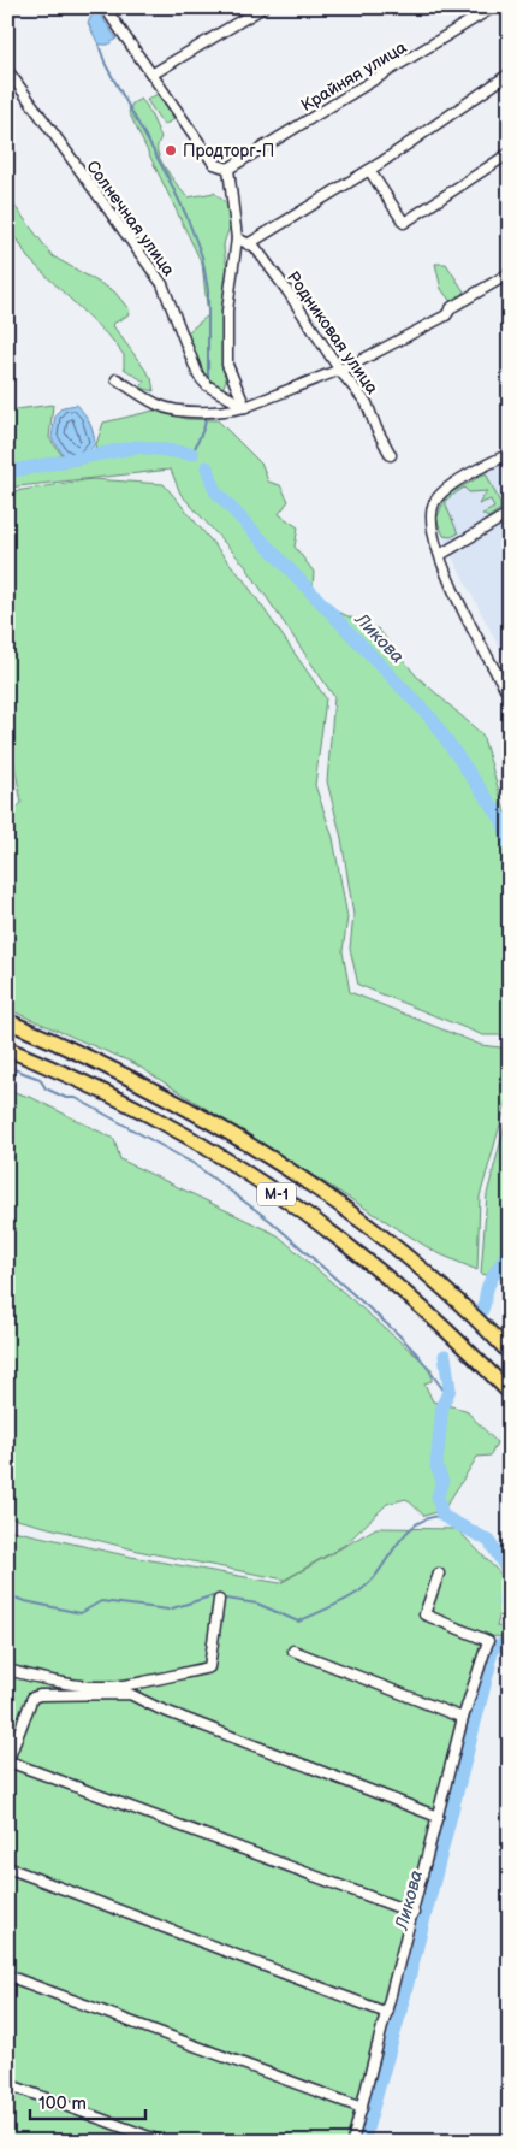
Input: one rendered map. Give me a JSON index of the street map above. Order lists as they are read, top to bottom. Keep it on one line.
{"streets":{"highway":["М-1"],"street":["Крайняя улица","Солнечная улица","Родниковая улица"]},"water":["Ликова"],"places":["Продторг-П"],"scale_bar":"100 m"}
